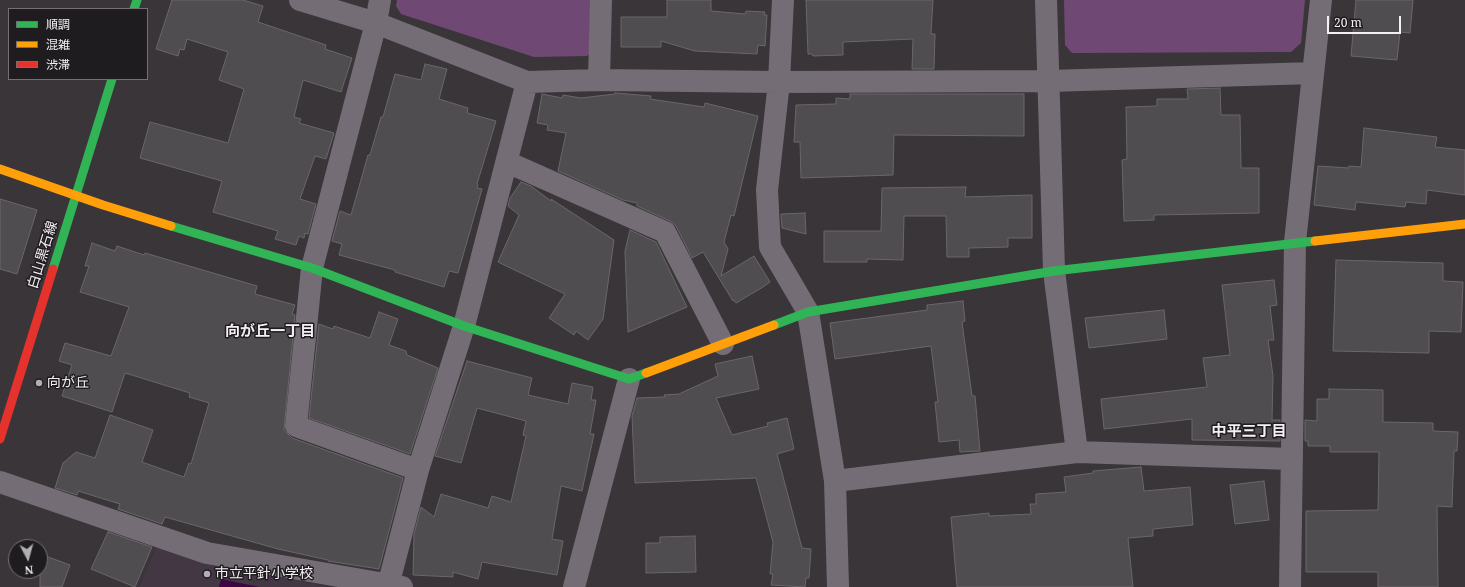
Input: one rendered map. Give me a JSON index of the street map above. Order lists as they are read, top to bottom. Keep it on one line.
{"streets":{"street":["白山黒石線"]},"districts":["向が丘一丁目","中平三丁目"],"places":["向が丘","市立平針小学校"],"legend":["順調","混雑","渋滞"],"scale_bar":"20 m","north":"bottom"}
